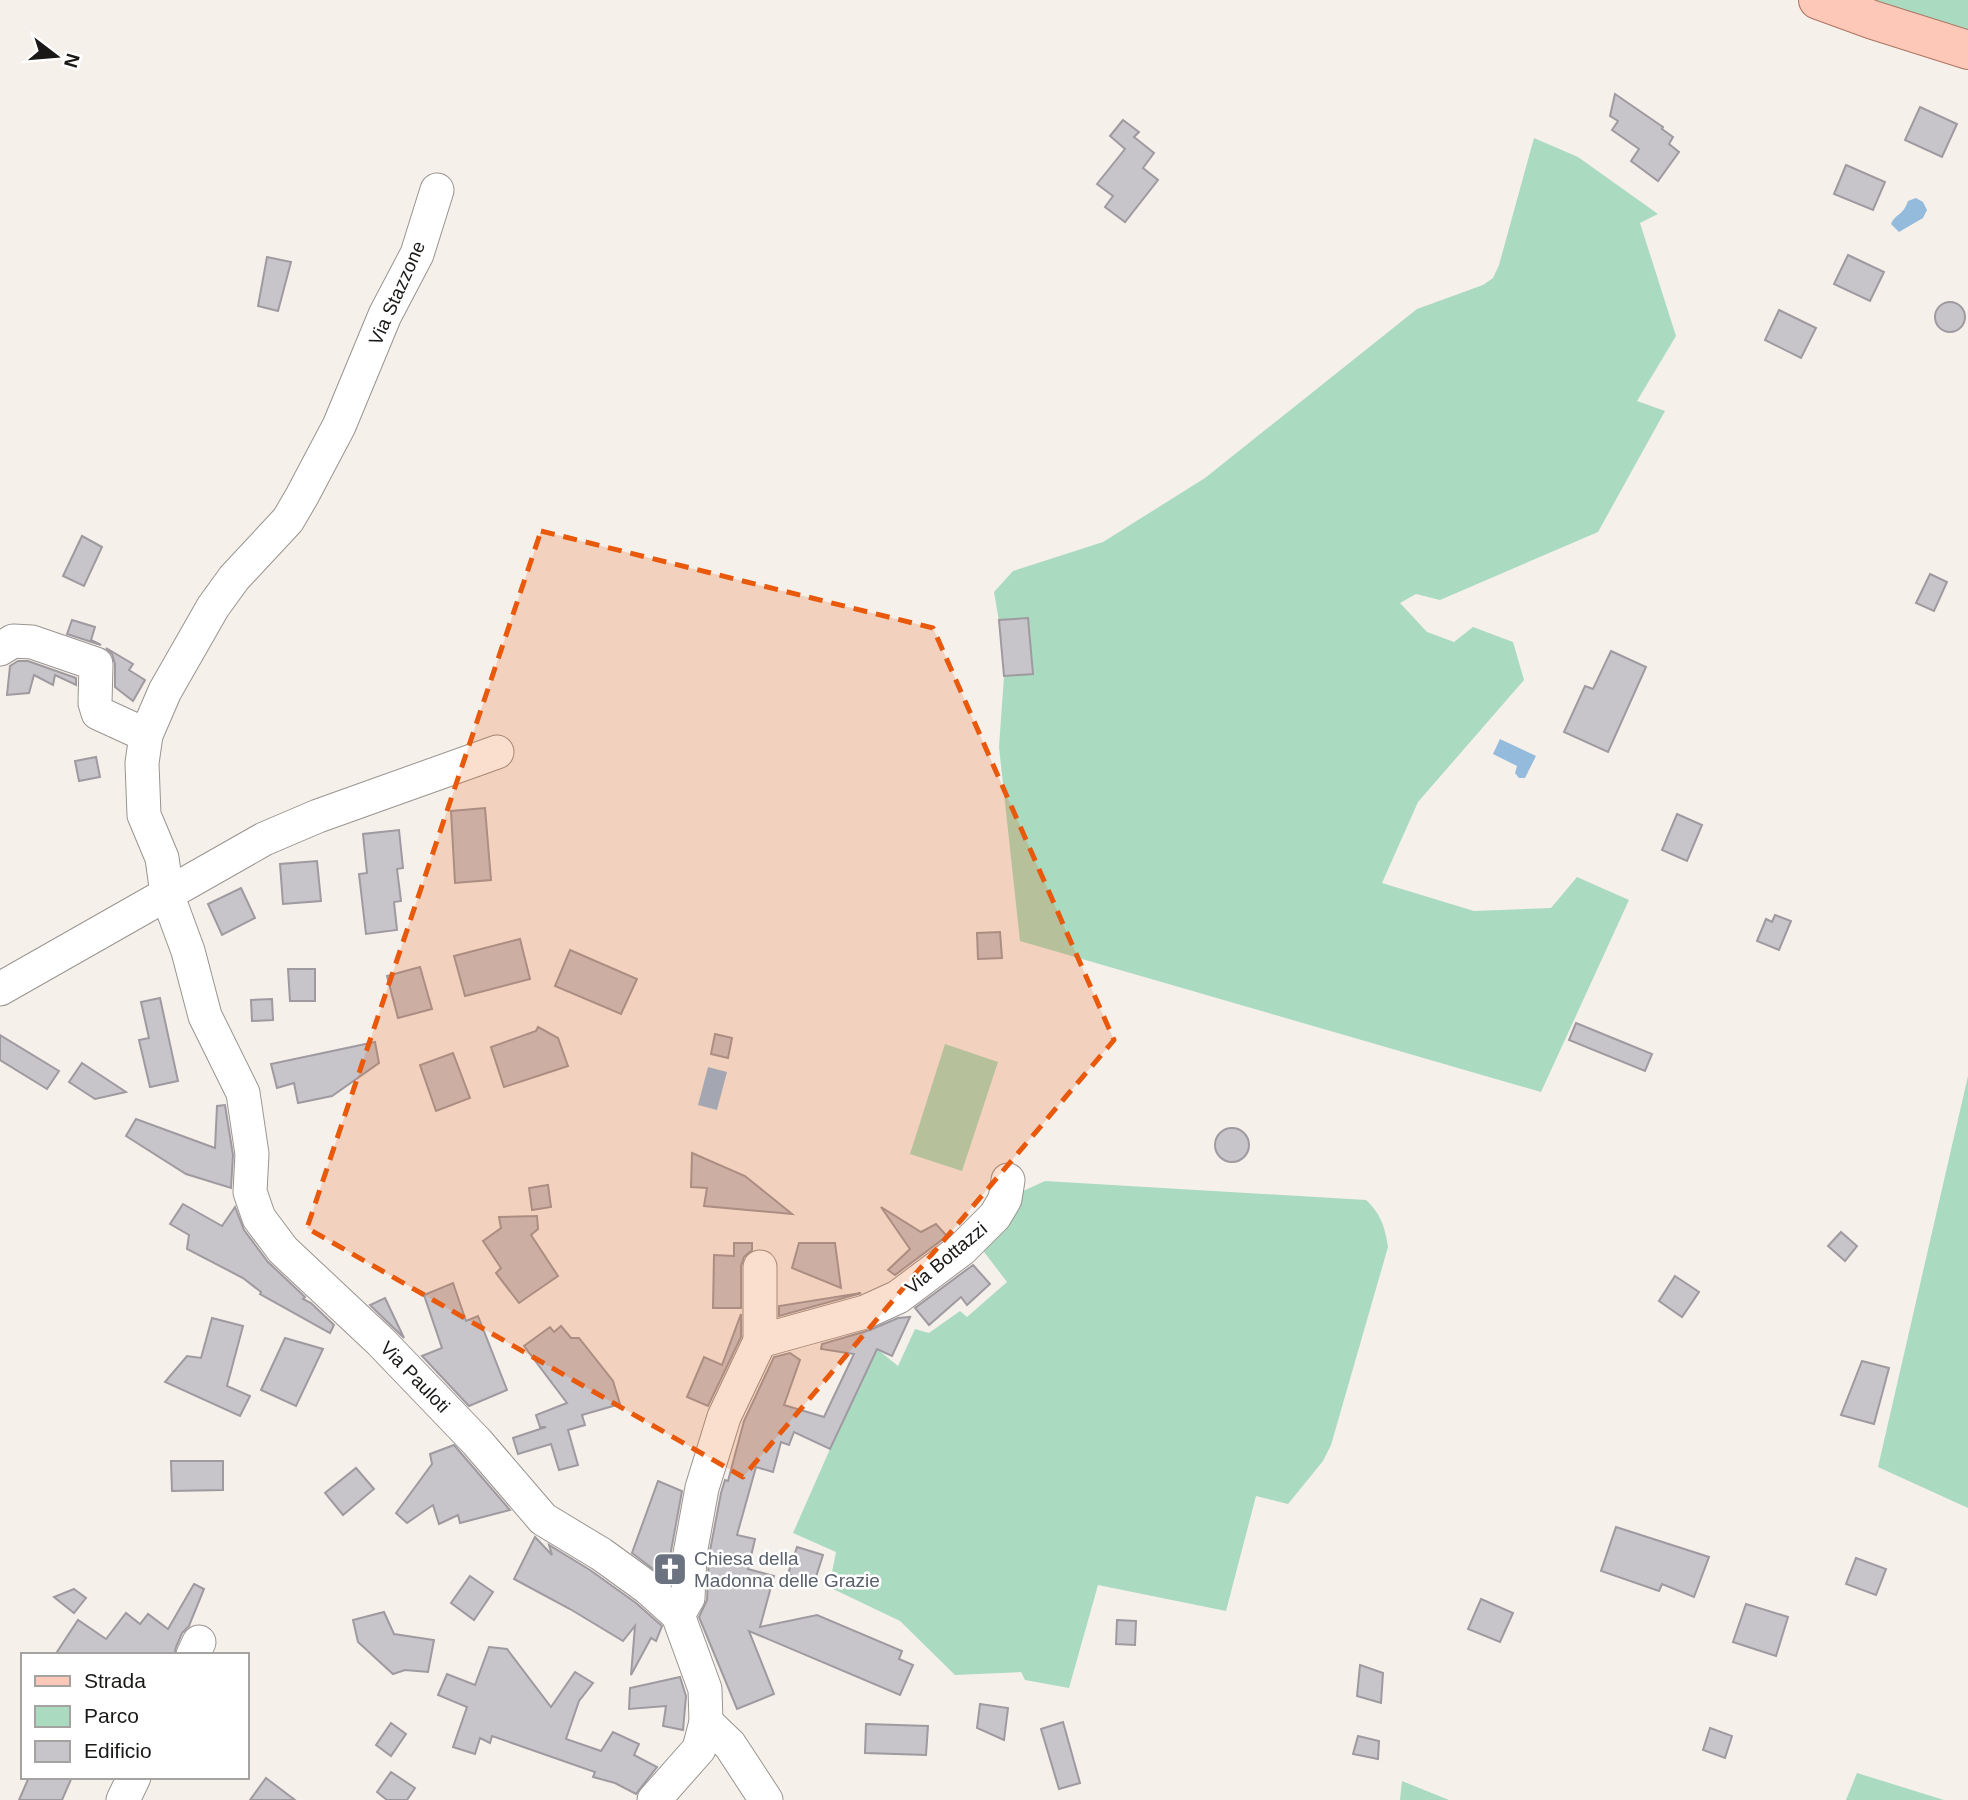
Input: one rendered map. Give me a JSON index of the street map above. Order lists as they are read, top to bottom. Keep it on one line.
{"streets":{"street":["Via Stazzone","Via Bottazzi","Via Pauloti"]},"crossings":[["Via Stazzone","Via Pauloti"]],"places":{"church":["Chiesa della Madonna delle Grazie"]},"legend":["Strada","Parco","Edificio"],"north":"right"}
